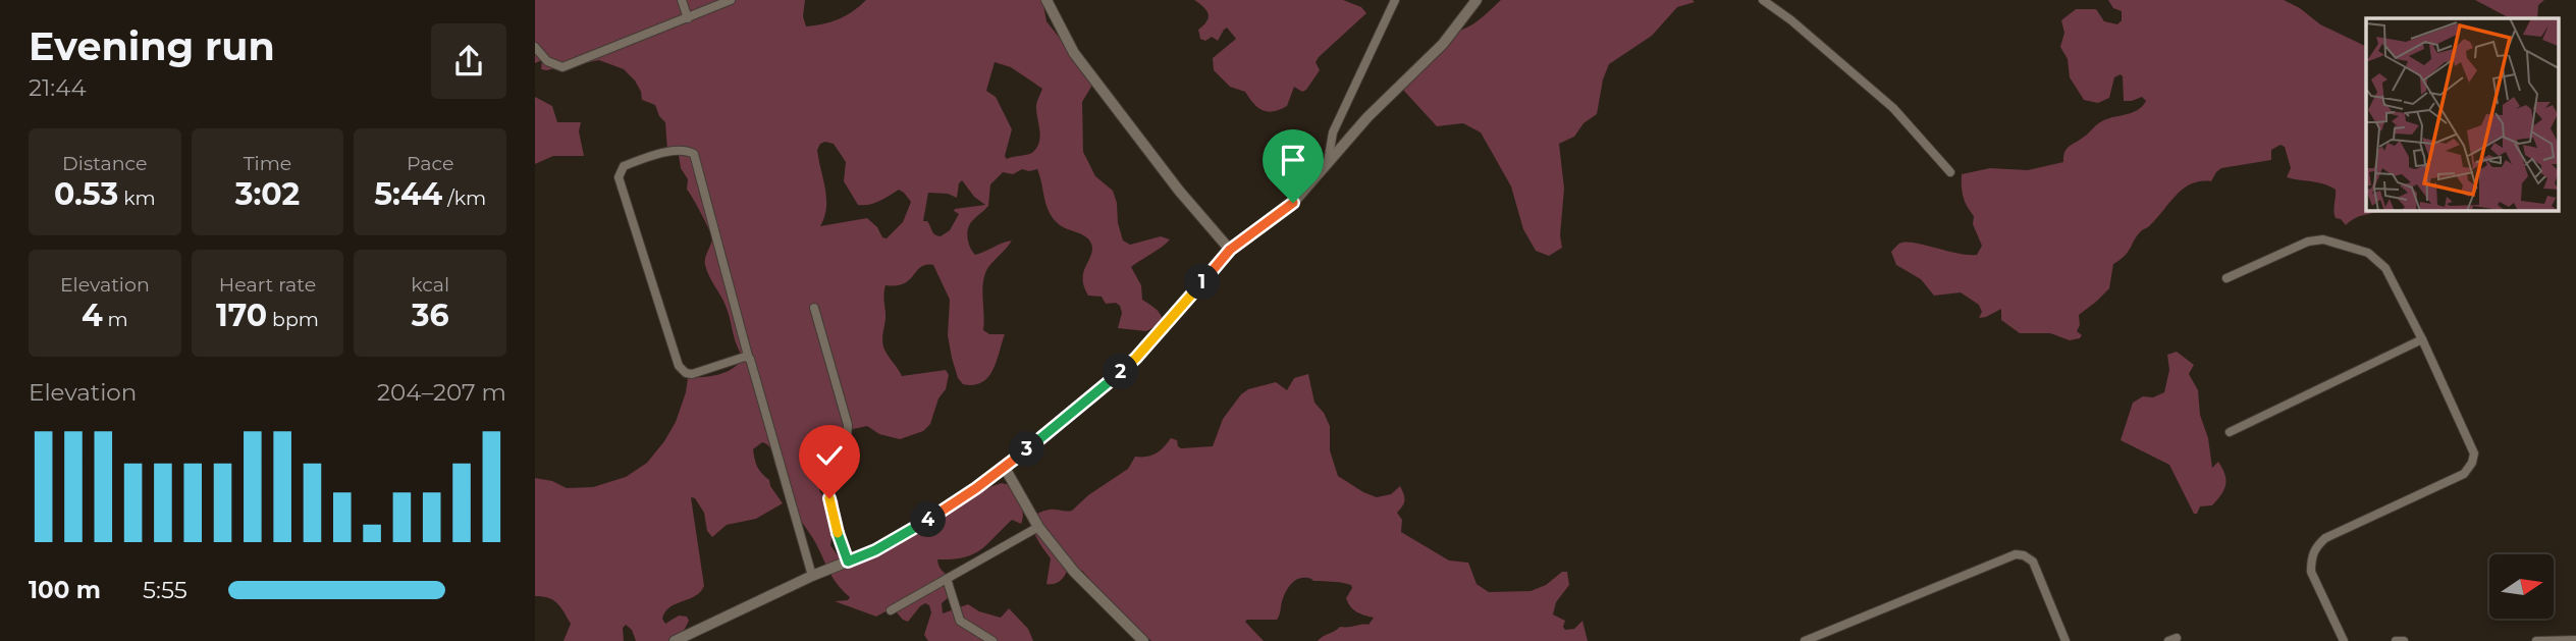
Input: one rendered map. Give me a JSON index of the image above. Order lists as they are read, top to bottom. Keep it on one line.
{"north":"right","page":{"heading":["Evening run","21:44"],"stats":[["Distance","0.53 km"],["Time","3:02"],["Pace","5:44 /km"],["Elevation","4 m"],["Heart rate","170 bpm"],["kcal","36"]],"pins":["1","2","3","4"],"chart":["Elevation","204–207 m"],"list":[{"name":"100 m","note":"5:55"}]}}
